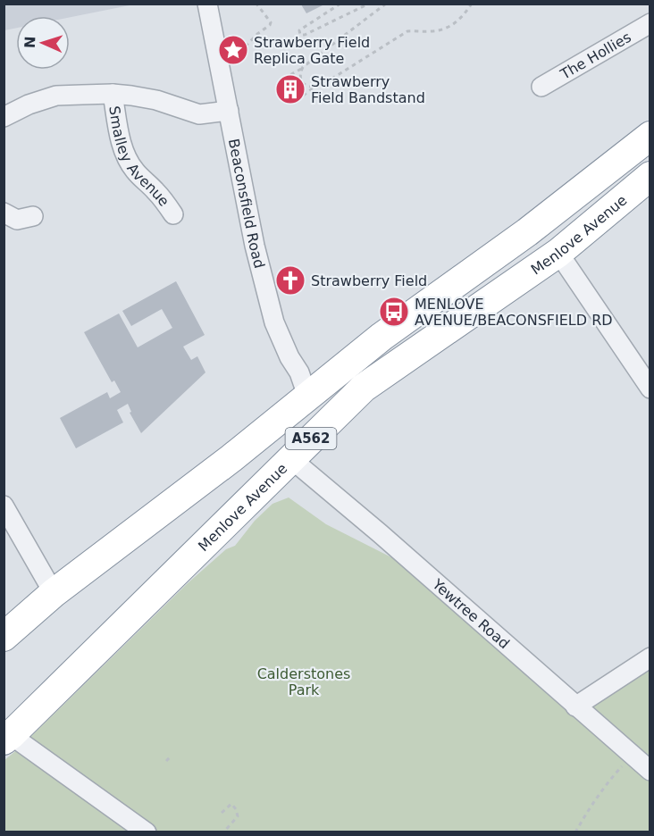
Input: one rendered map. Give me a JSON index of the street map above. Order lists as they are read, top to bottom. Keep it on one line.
{"streets":{"highway":["Menlove Avenue","A562"],"street":["The Hollies","Smalley Avenue","Beaconsfield Road","Yewtree Road"]},"crossings":[["Smalley Avenue","Beaconsfield Road"],["Beaconsfield Road","A562"],["Menlove Avenue","Yewtree Road"]],"parks":["Calderstones Park"],"places":{"place":["Strawberry Field Replica Gate"],"building":["Strawberry Field Bandstand"],"church":["Strawberry Field"],"bus stop":["MENLOVE AVENUE/BEACONSFIELD RD"]},"north":"left"}
